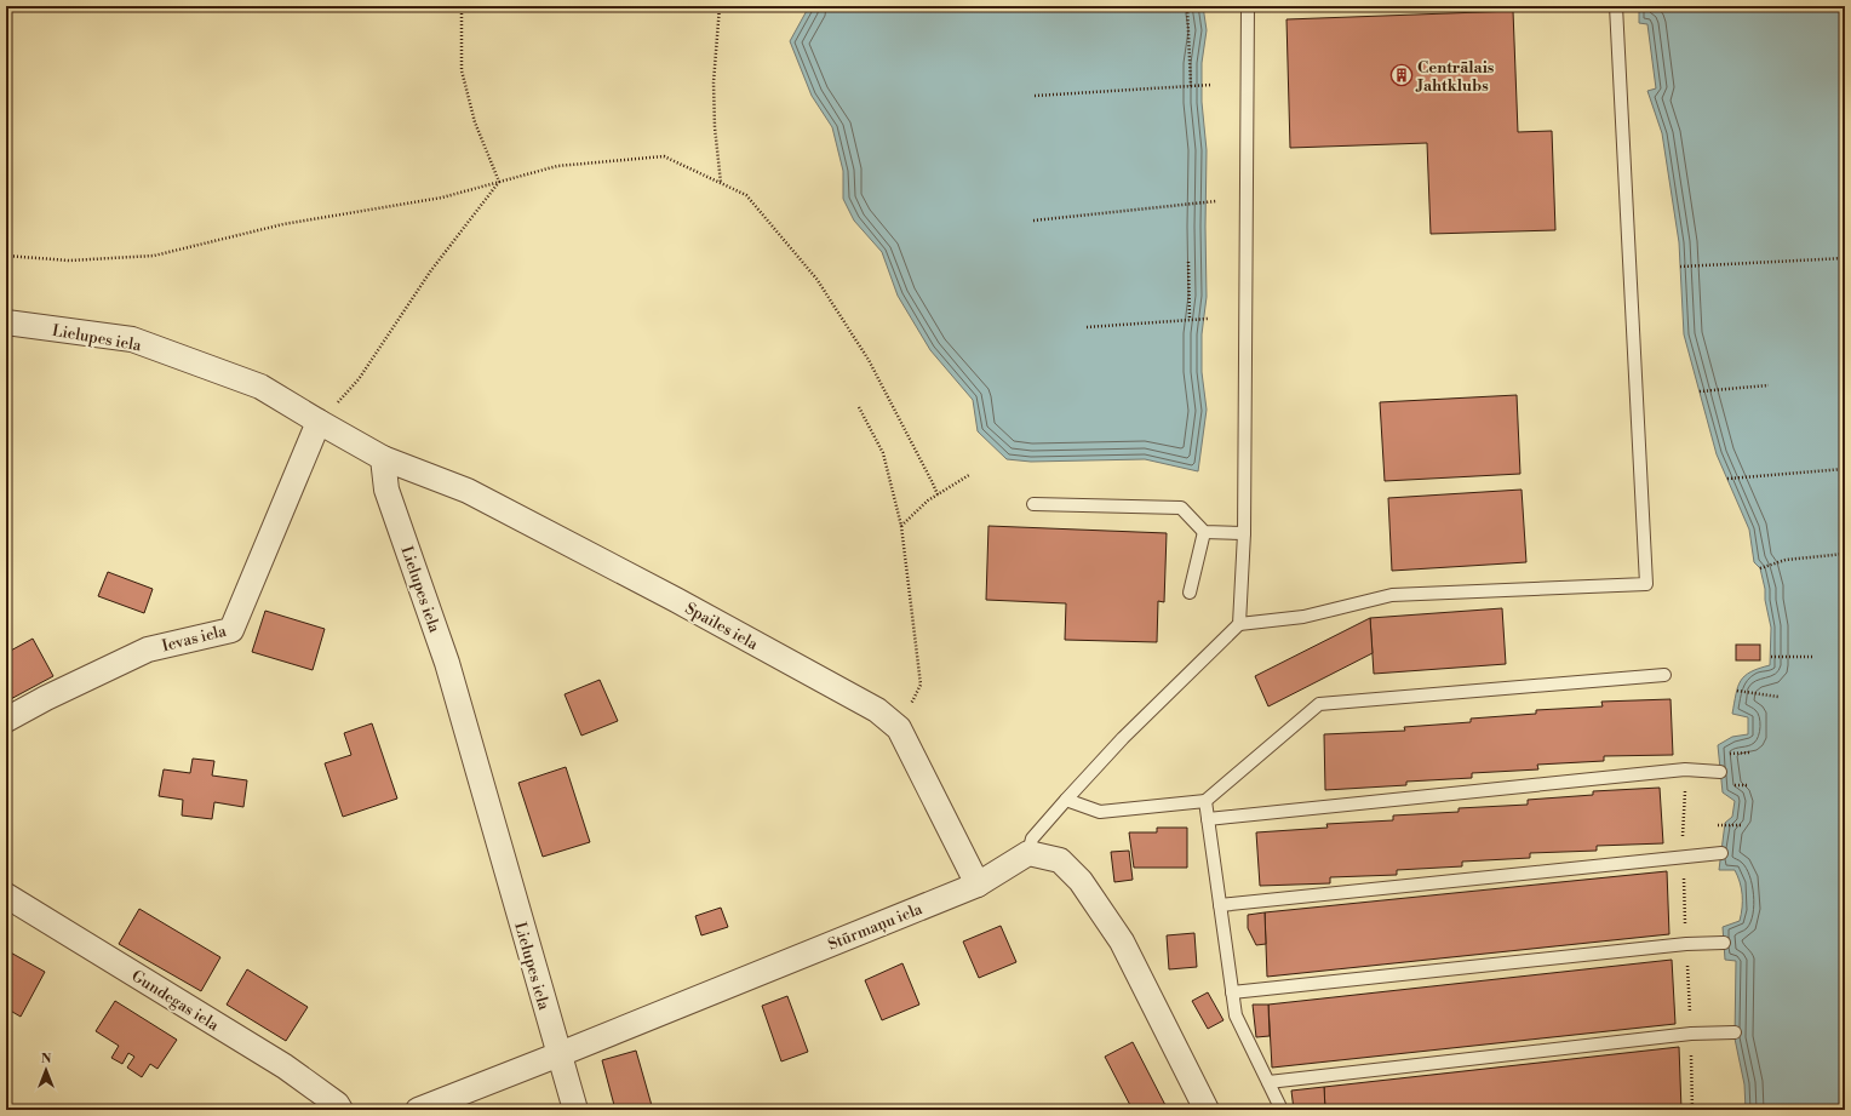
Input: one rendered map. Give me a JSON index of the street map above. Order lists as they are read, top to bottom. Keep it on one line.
{"streets":{"street":["Lielupes iela","Spailes iela","Ievas iela","Stūrmaņu iela","Gundegas iela"]},"crossings":[["Lielupes iela","Spailes iela"],["Lielupes iela","Ievas iela"],["Lielupes iela","Stūrmaņu iela"],["Spailes iela","Stūrmaņu iela"]],"places":{"building":["Centrālais Jahtklubs"]},"north":"top"}
